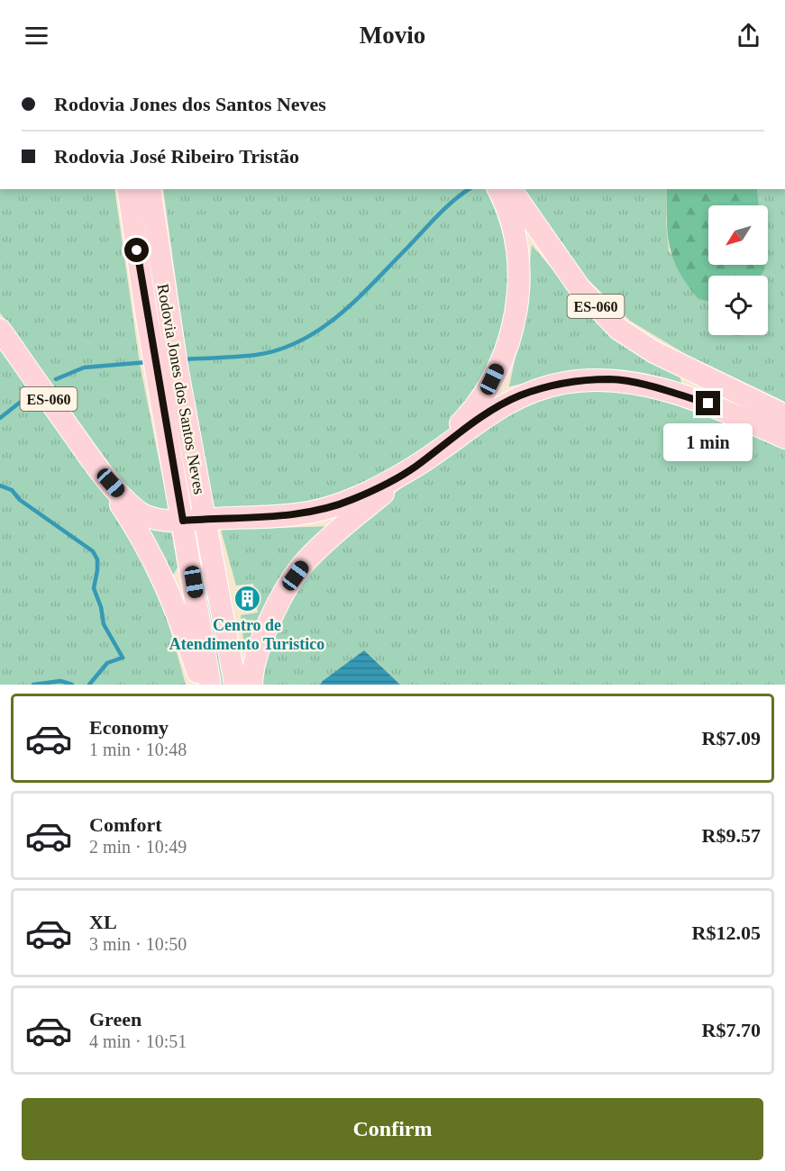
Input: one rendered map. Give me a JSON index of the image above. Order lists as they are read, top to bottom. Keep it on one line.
{"streets":{"main road":["ES-060","Rodovia Jones dos Santos Neves"]},"crossings":[["ES-060","Rodovia Jones dos Santos Neves"]],"places":{"building":["Centro de Atendimento Turistico"]},"north":"bottom left","page":{"header":"Movio","banner":["Rodovia Jones dos Santos Neves","Rodovia José Ribeiro Tristão"],"bubble":"1 min","list":[{"name":"Economy","note":"1 min · 10:48","value":"R$7.09"},{"name":"Comfort","note":"2 min · 10:49","value":"R$9.57"},{"name":"XL","note":"3 min · 10:50","value":"R$12.05"},{"name":"Green","note":"4 min · 10:51","value":"R$7.70"}],"buttons":"Confirm"}}
